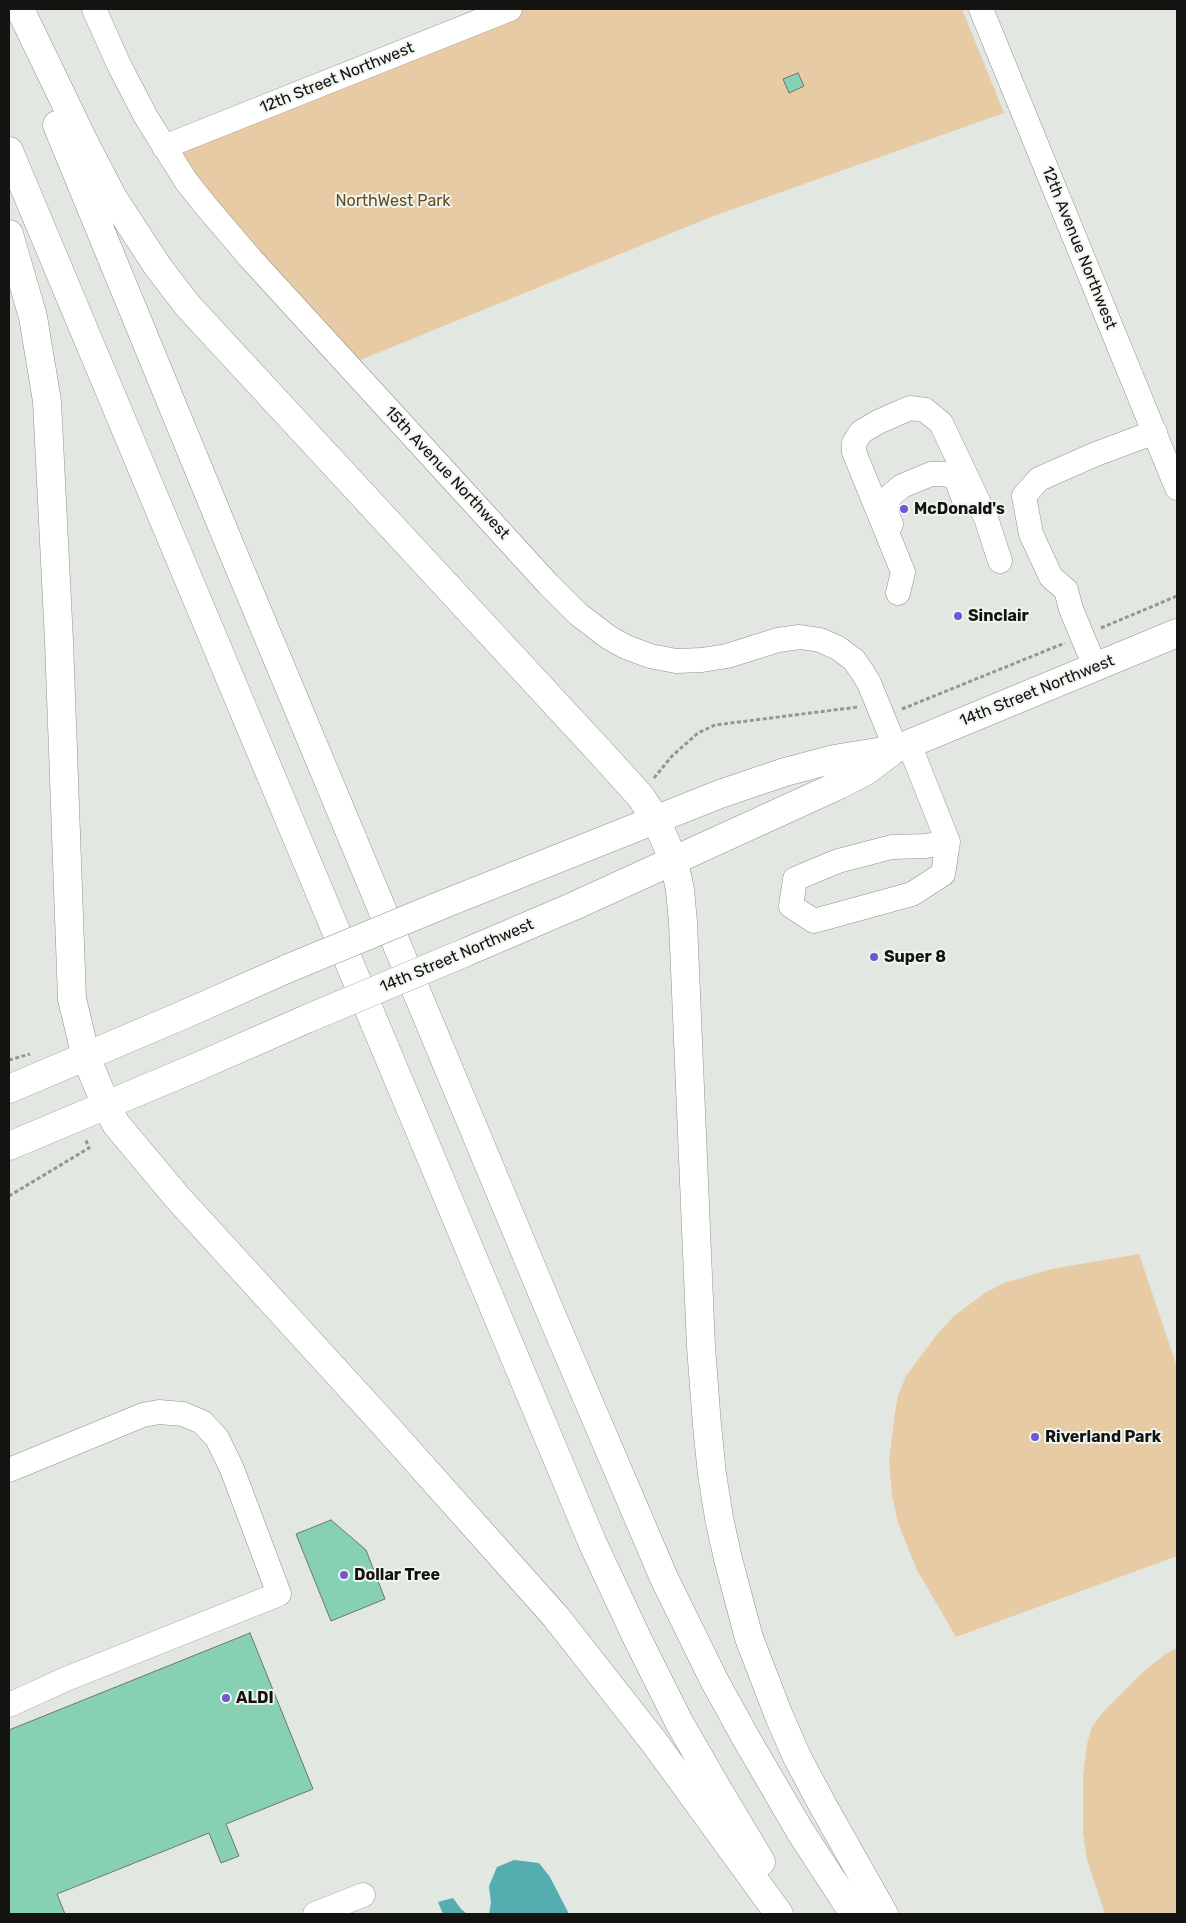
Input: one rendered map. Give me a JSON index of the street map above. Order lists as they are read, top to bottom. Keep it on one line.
{"streets":{"main road":["14th Street Northwest"],"street":["12th Street Northwest","12th Avenue Northwest","15th Avenue Northwest"]},"crossings":[["12th Street Northwest","15th Avenue Northwest"],["15th Avenue Northwest","14th Street Northwest"]],"parks":["NorthWest Park"],"places":["McDonald's","Sinclair","Super 8","Riverland Park","Dollar Tree","ALDI"]}
